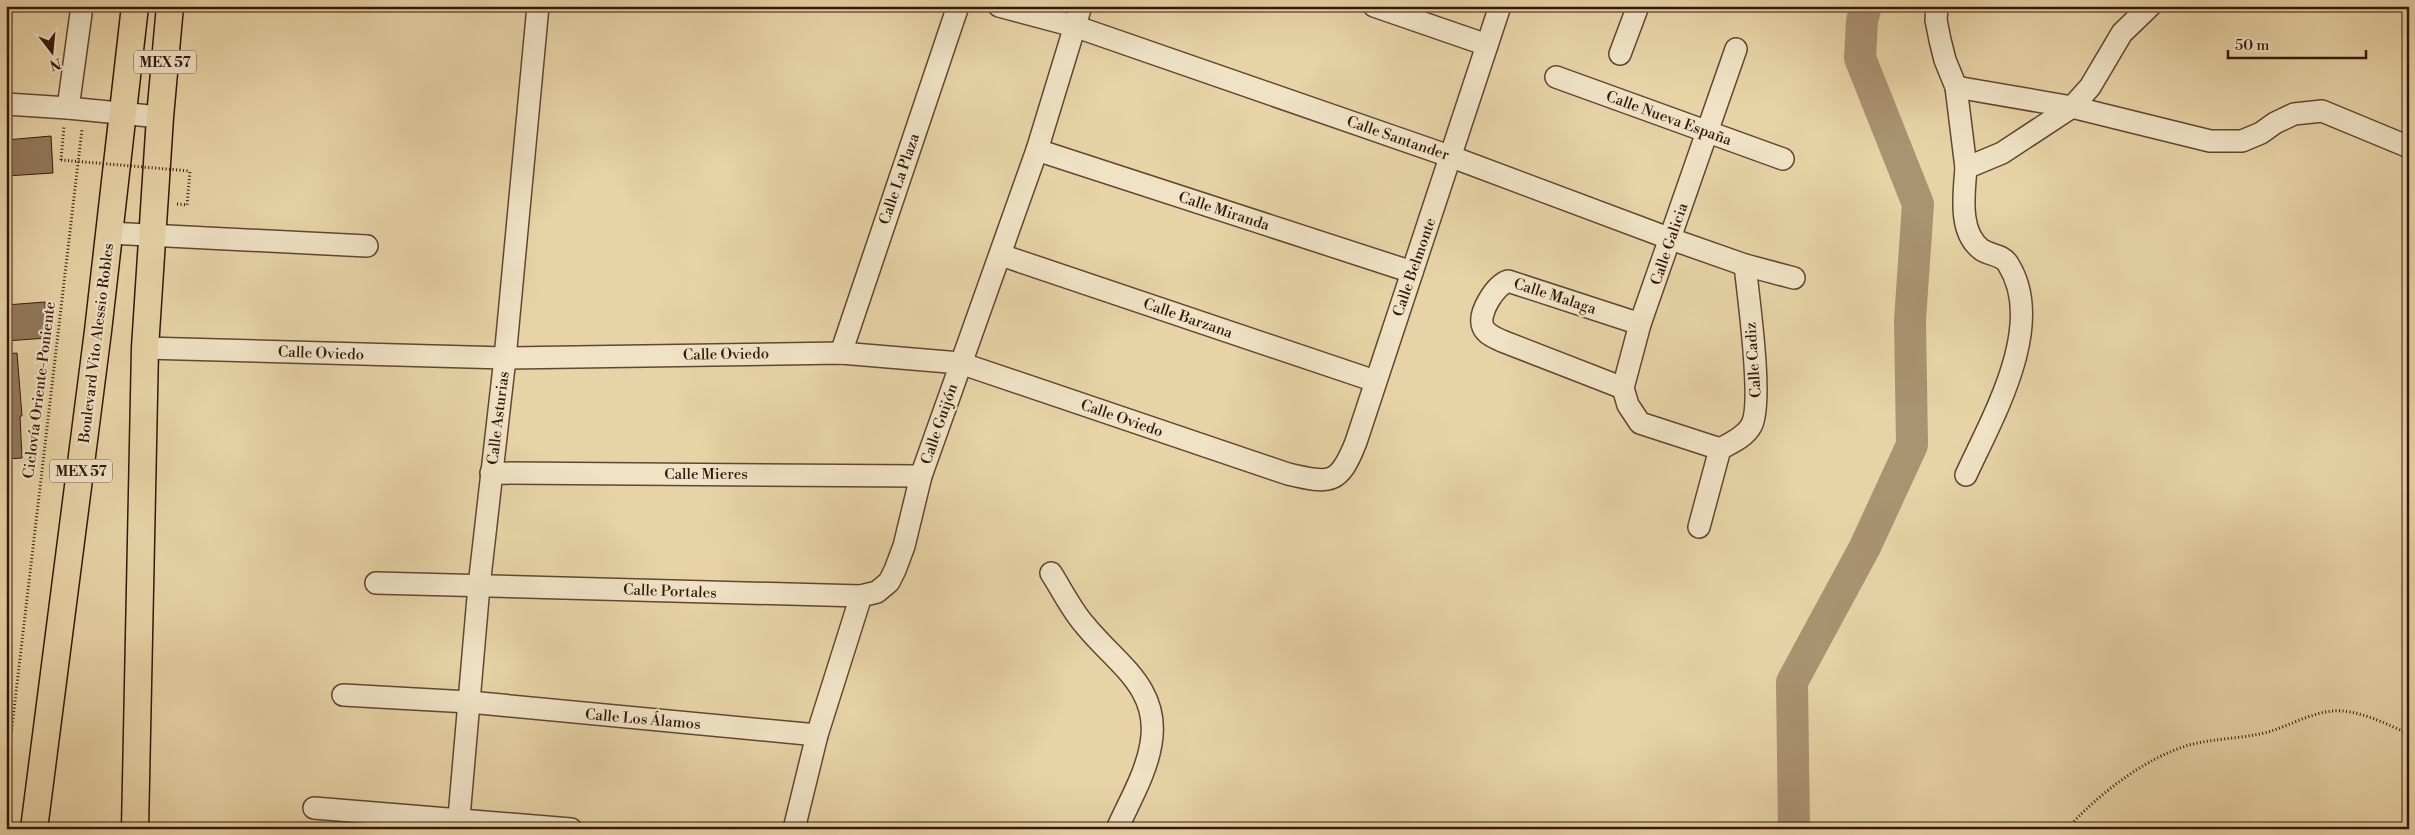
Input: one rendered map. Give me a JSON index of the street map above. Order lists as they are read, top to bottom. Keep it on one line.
{"streets":{"main road":["MEX 57","Boulevard Vito Alessio Robles"],"street":["Calle Nueva España","Calle Santander","Calle La Plaza","Calle Miranda","Calle Galicia","Calle Belmonte","Calle Malaga","Calle Barzana","Calle Oviedo","Calle Cadiz","Calle Asturias","Calle Guijón","Calle Mieres","Calle Portales","Calle Los Álamos"],"path":["Ciclovía Oriente-Poniente"]},"crossings":[["MEX 57","Calle Oviedo"],["Calle Nueva España","Calle Galicia"],["Calle Santander","Calle Galicia"],["Calle Santander","Calle Belmonte"],["Calle Santander","Calle Cadiz"],["Calle Santander","Calle Guijón"],["Calle La Plaza","Calle Oviedo"],["Calle Miranda","Calle Belmonte"],["Calle Miranda","Calle Guijón"],["Calle Galicia","Calle Malaga"],["Calle Belmonte","Calle Barzana"],["Calle Belmonte","Calle Oviedo"],["Calle Barzana","Calle Guijón"],["Calle Oviedo","Calle Asturias"],["Calle Oviedo","Calle Guijón"],["Calle Asturias","Calle Mieres"],["Calle Asturias","Calle Portales"],["Calle Asturias","Calle Los Álamos"],["Calle Guijón","Calle Mieres"],["Calle Guijón","Calle Portales"]],"scale_bar":"50 m","north":"bottom"}
